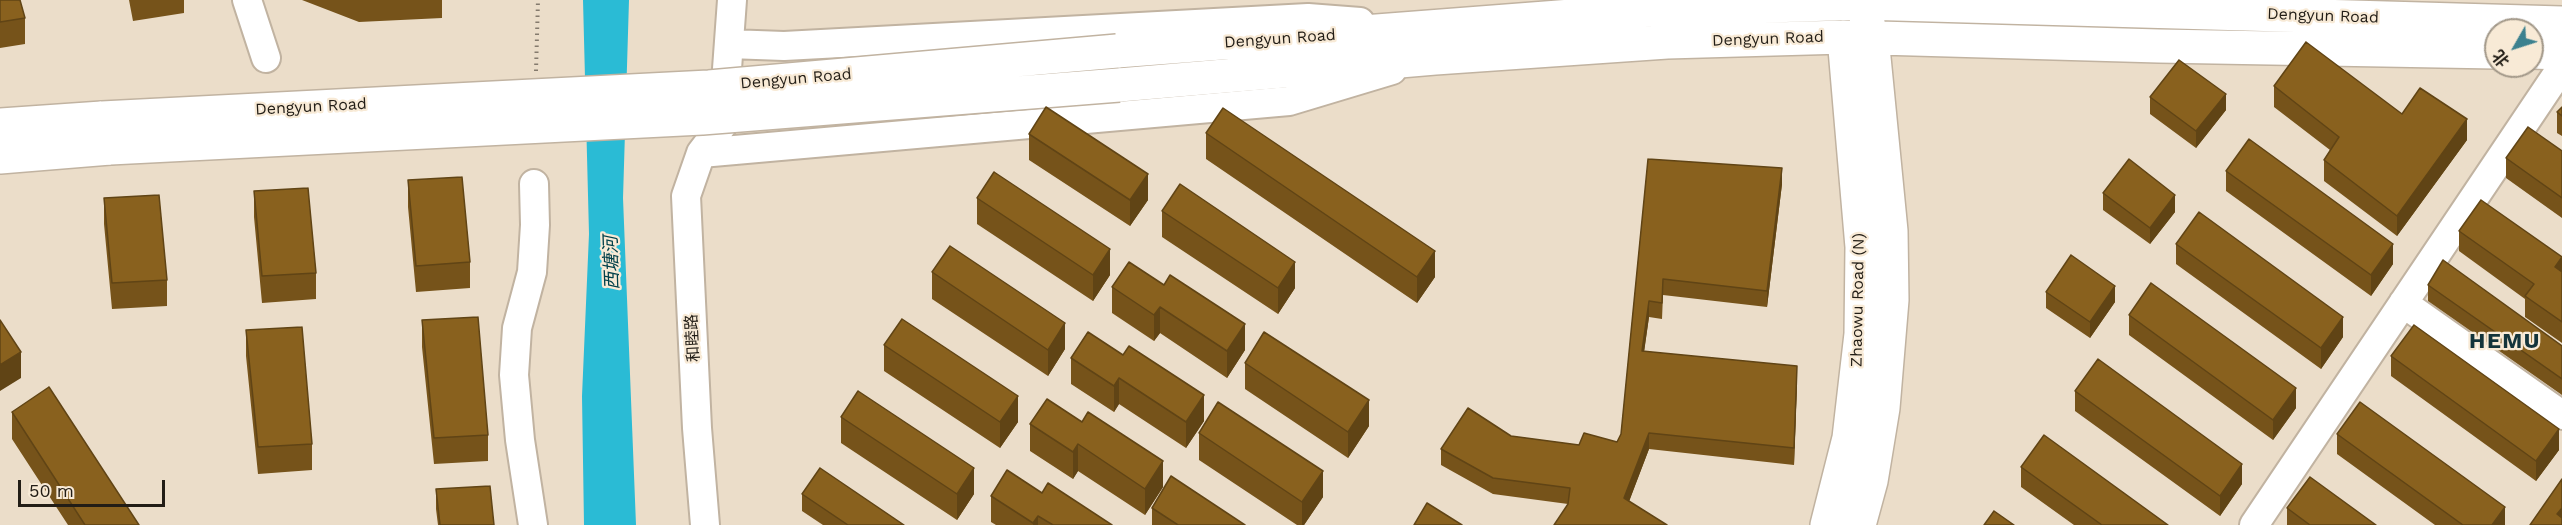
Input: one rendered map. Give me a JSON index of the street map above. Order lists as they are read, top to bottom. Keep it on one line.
{"streets":{"main road":["Dengyun Road","Zhaowu Road (N)"],"street":["和睦路"]},"crossings":[["Dengyun Road","Zhaowu Road (N)"]],"districts":["HEMU"],"water":["西塘河"],"scale_bar":"50 m","north":"bottom left"}
